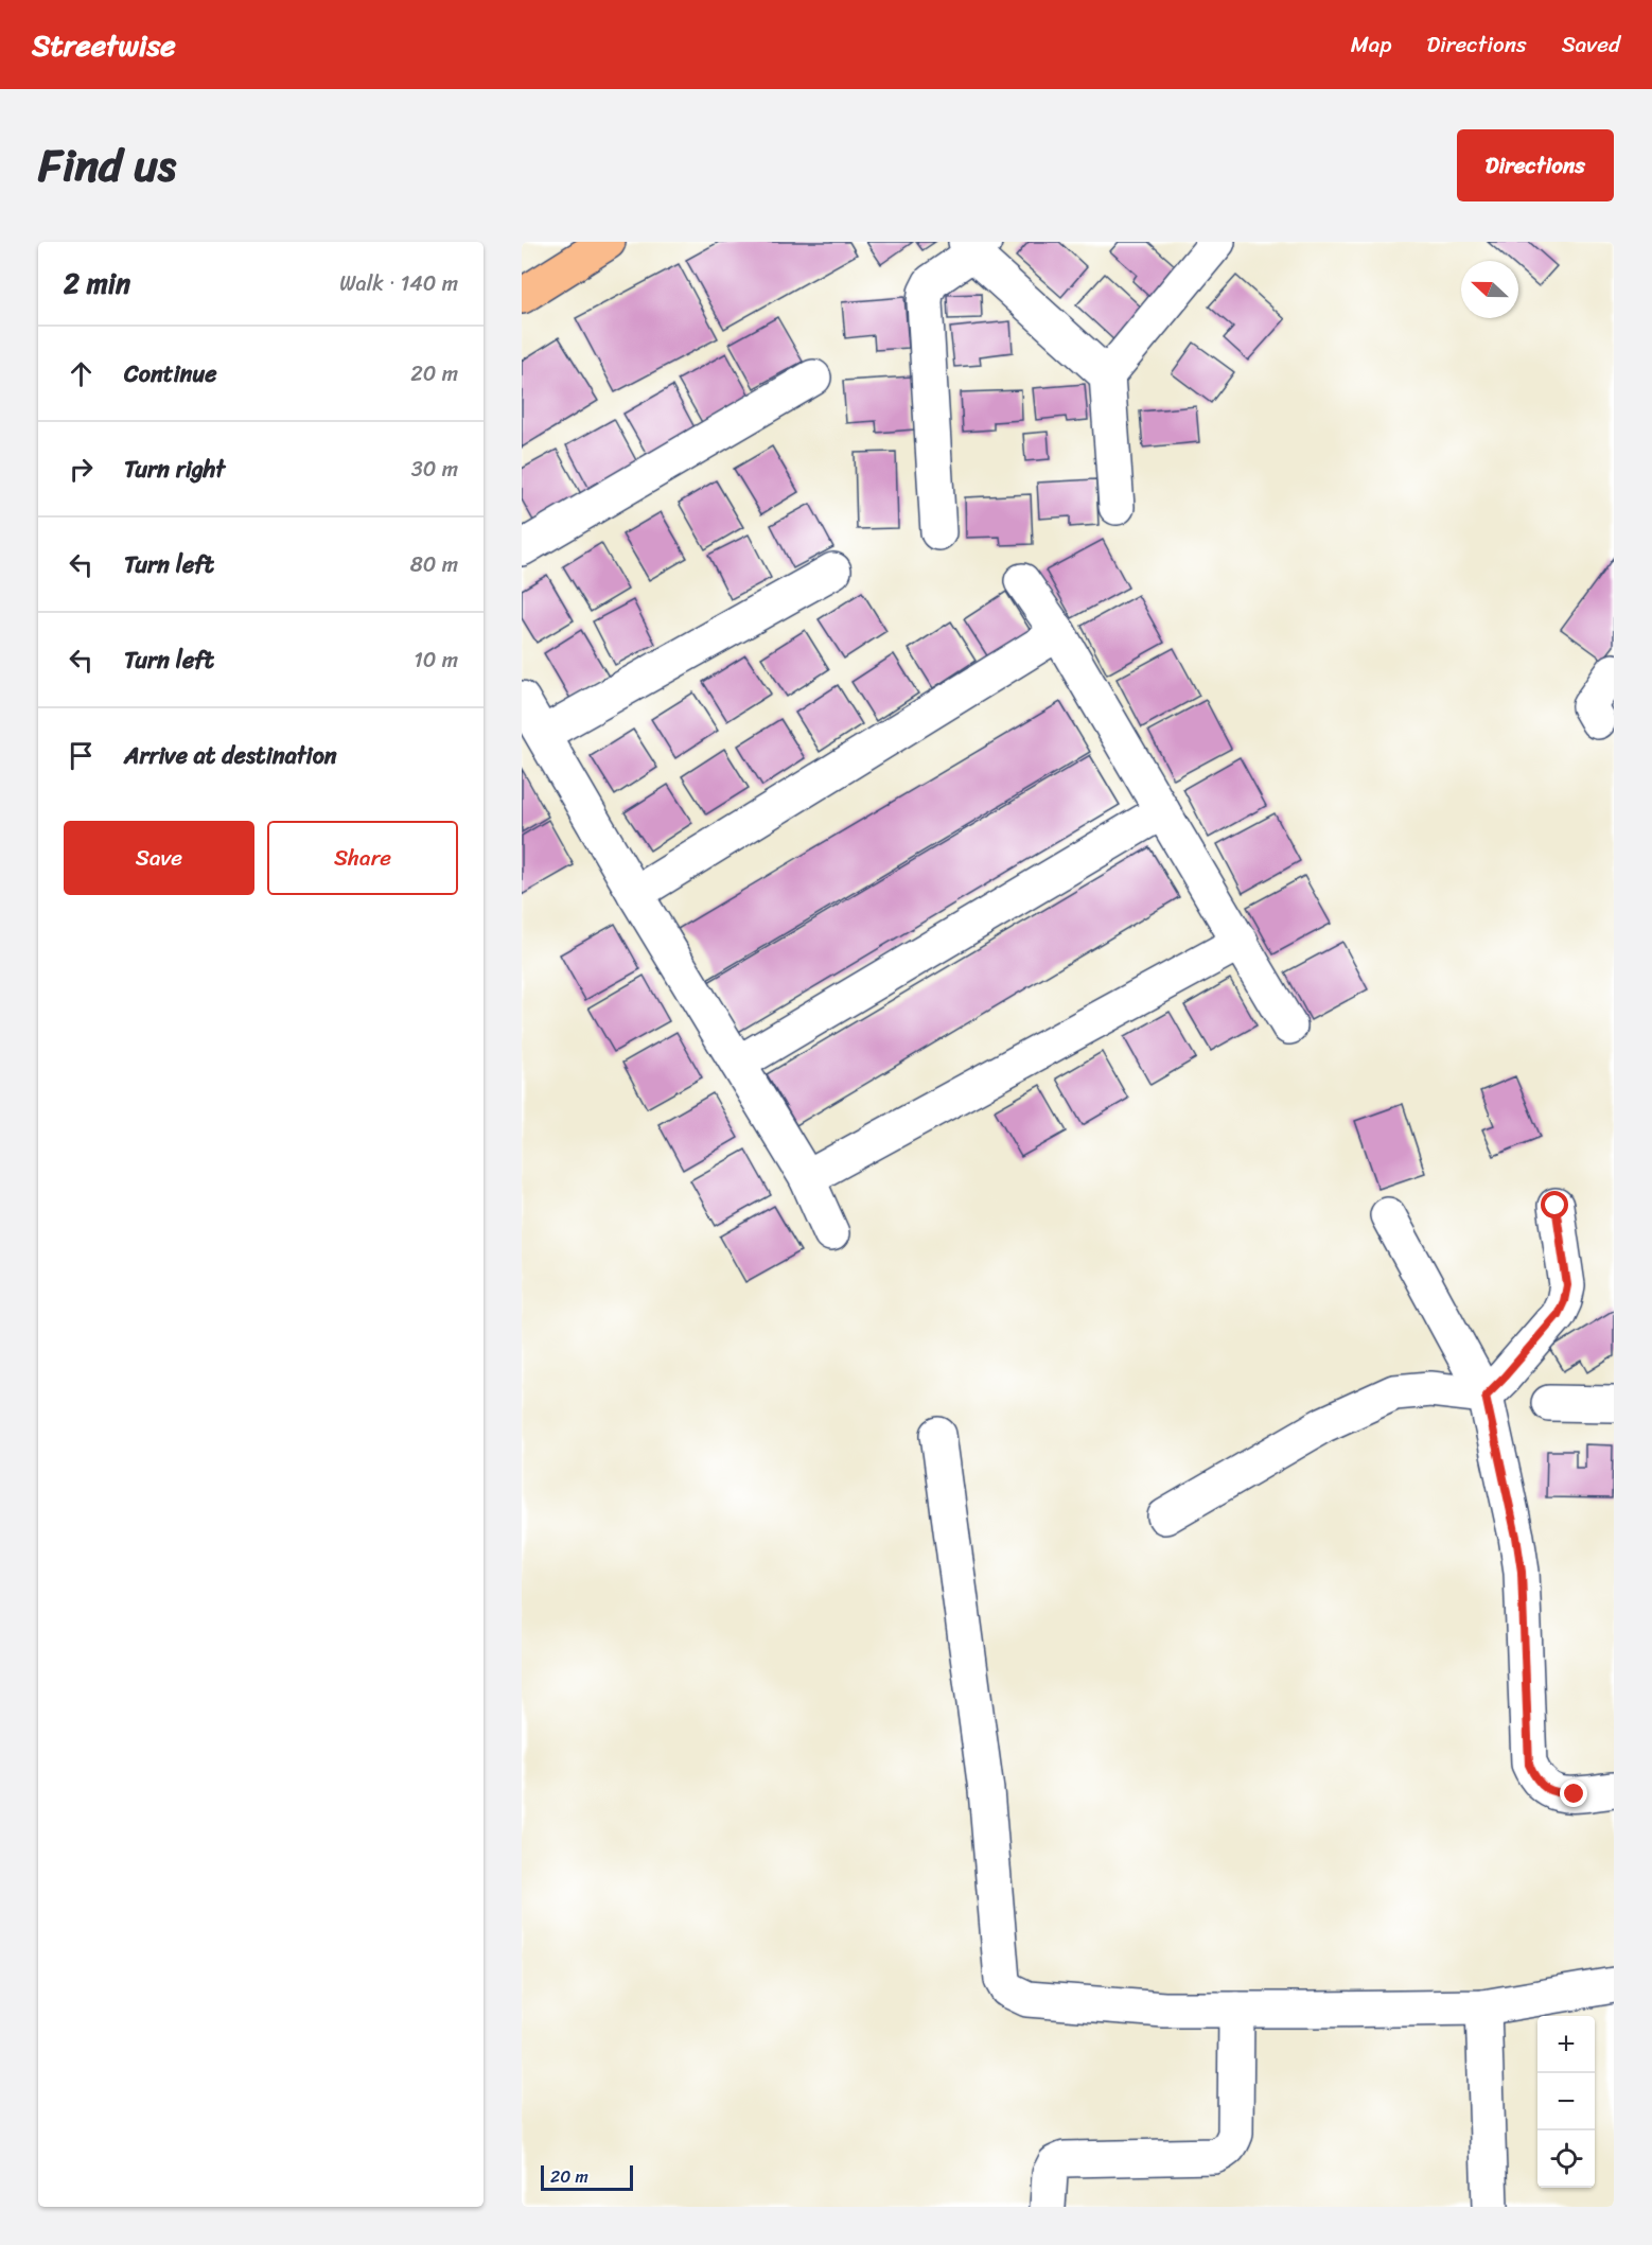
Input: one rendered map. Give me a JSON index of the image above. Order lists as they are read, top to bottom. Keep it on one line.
{"scale_bar":"20 m","north":"left","page":{"header":"Streetwise","nav":["Map","Directions","Saved"],"title":"Find us","buttons":["Directions",["Save","Share"]],"heading":["2 min","Walk · 140 m"],"list":[["Continue","20 m"],["Turn right","30 m"],["Turn left","80 m"],["Turn left","10 m"],"Arrive at destination"],"map_buttons":["+","−"],"scale":"20 m"}}
